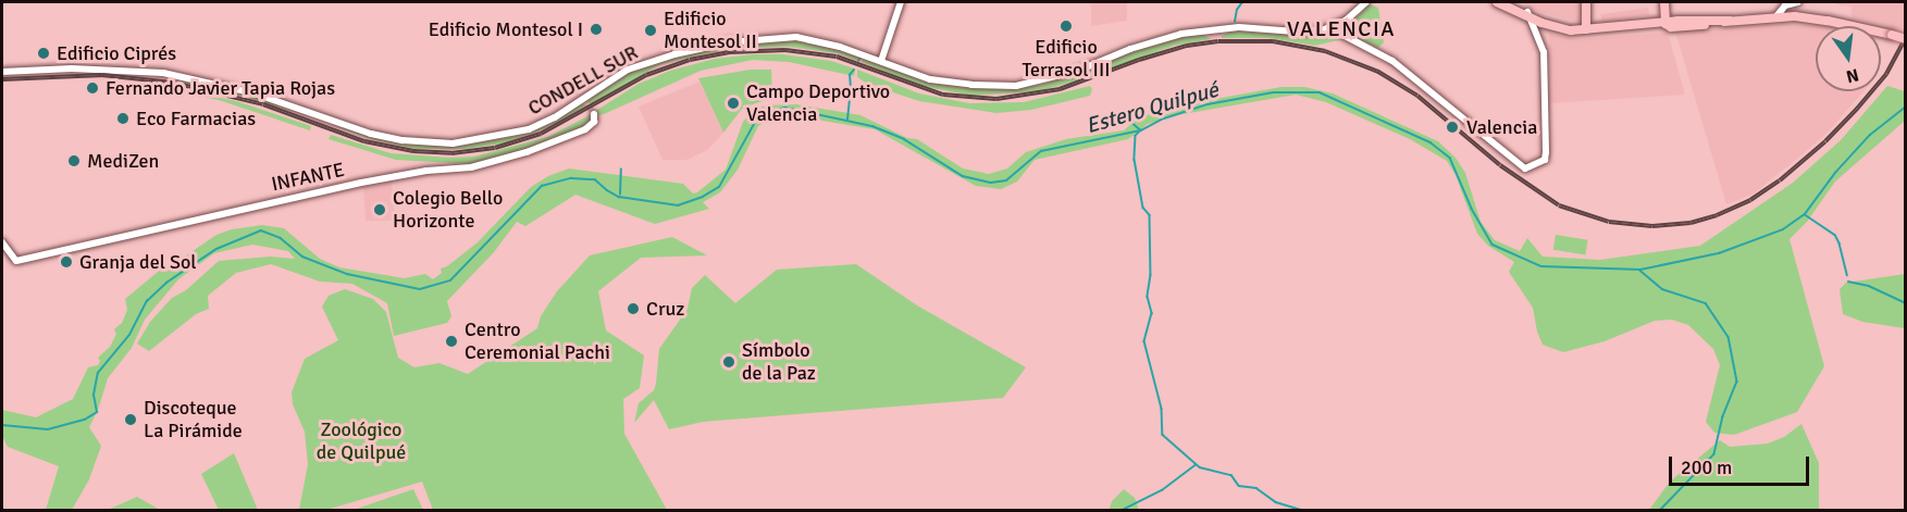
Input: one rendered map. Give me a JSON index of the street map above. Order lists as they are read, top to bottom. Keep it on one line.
{"streets":{"street":["CONDELL SUR","INFANTE"]},"districts":["VALENCIA"],"water":["Estero Quilpué"],"parks":["Zoológico de Quilpué"],"places":["Edificio Terrasol III","Edificio Montesol I","Edificio Montesol II","Edificio Ciprés","Fernando Javier Tapia Rojas","Campo Deportivo Valencia","Eco Farmacias","Valencia","MediZen","Colegio Bello Horizonte","Granja del Sol","Cruz","Centro Ceremonial Pachi","Símbolo de la Paz","Discoteque La Pirámide"],"scale_bar":"200 m","north":"bottom"}
